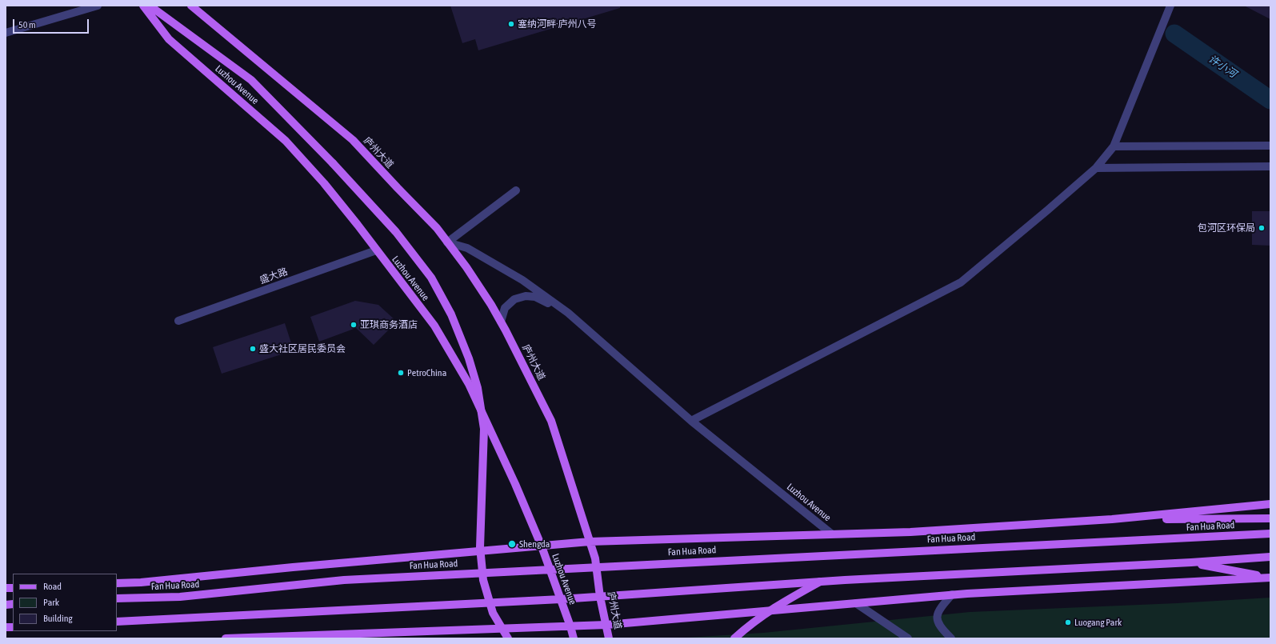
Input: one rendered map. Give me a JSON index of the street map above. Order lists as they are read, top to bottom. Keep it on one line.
{"streets":{"main road":["Luzhou Avenue","庐州大道","Fan Hua Road"],"street":["盛大路"]},"crossings":[["Luzhou Avenue","盛大路"],["Luzhou Avenue","Fan Hua Road"],["庐州大道","Fan Hua Road"]],"water":["许小河"],"places":["塞纳河畔·庐州八号","包河区环保局","亚琪商务酒店","盛大社区居民委员会","PetroChina","Shengda","Luogang Park"],"legend":["Road","Park","Building"],"scale_bar":"50 m"}
